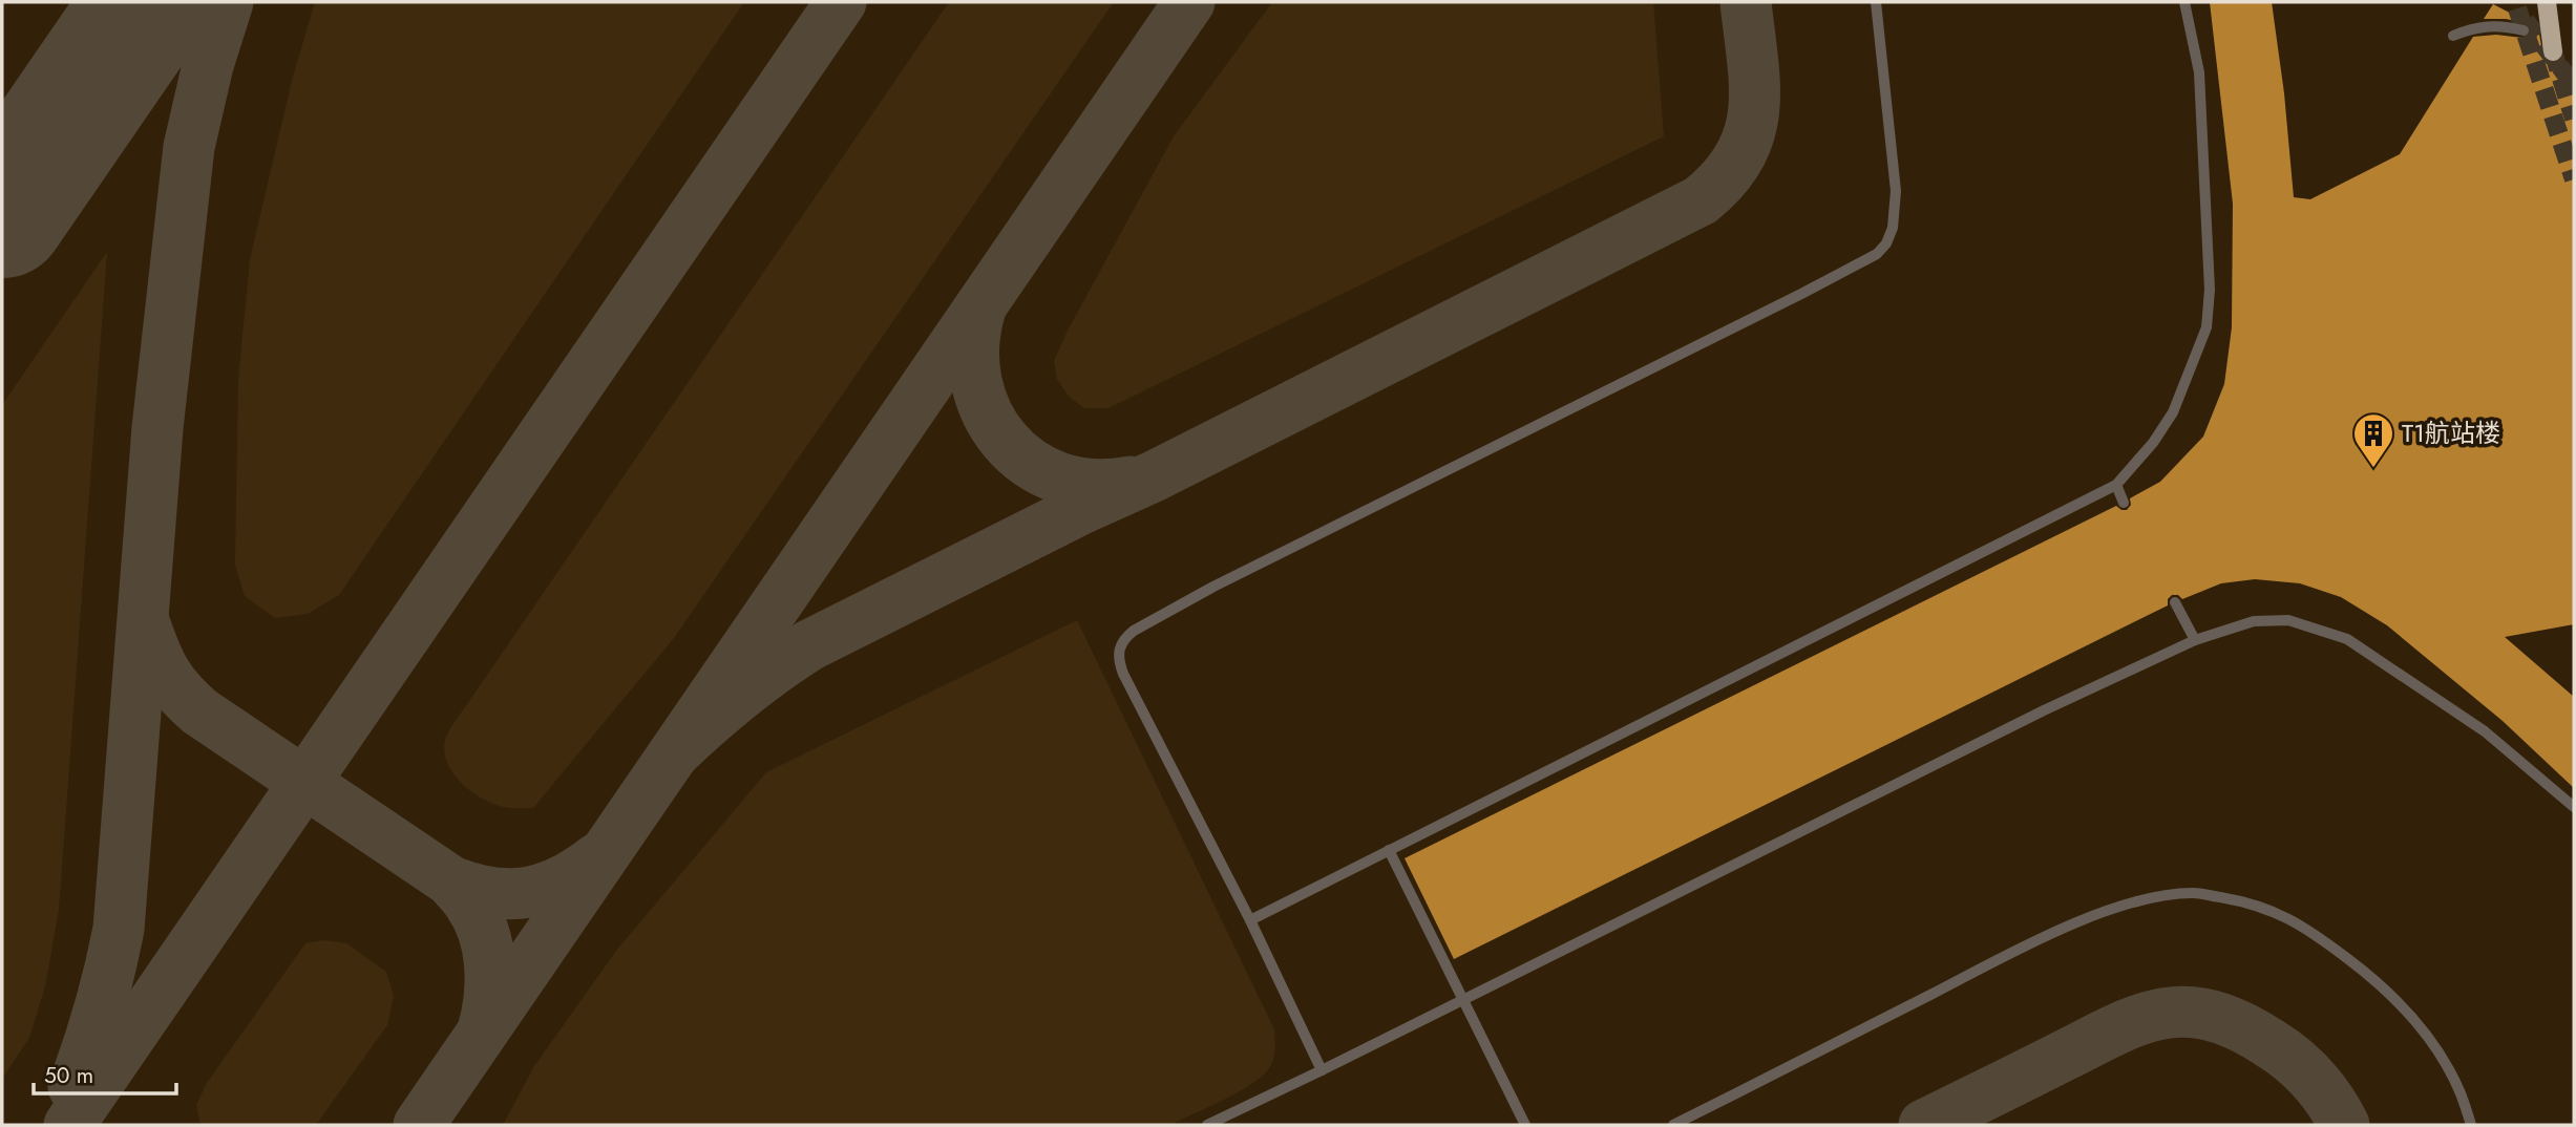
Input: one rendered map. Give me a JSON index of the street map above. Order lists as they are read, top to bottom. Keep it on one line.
{"places":{"building":["T1航站楼"]},"scale_bar":"50 m"}
